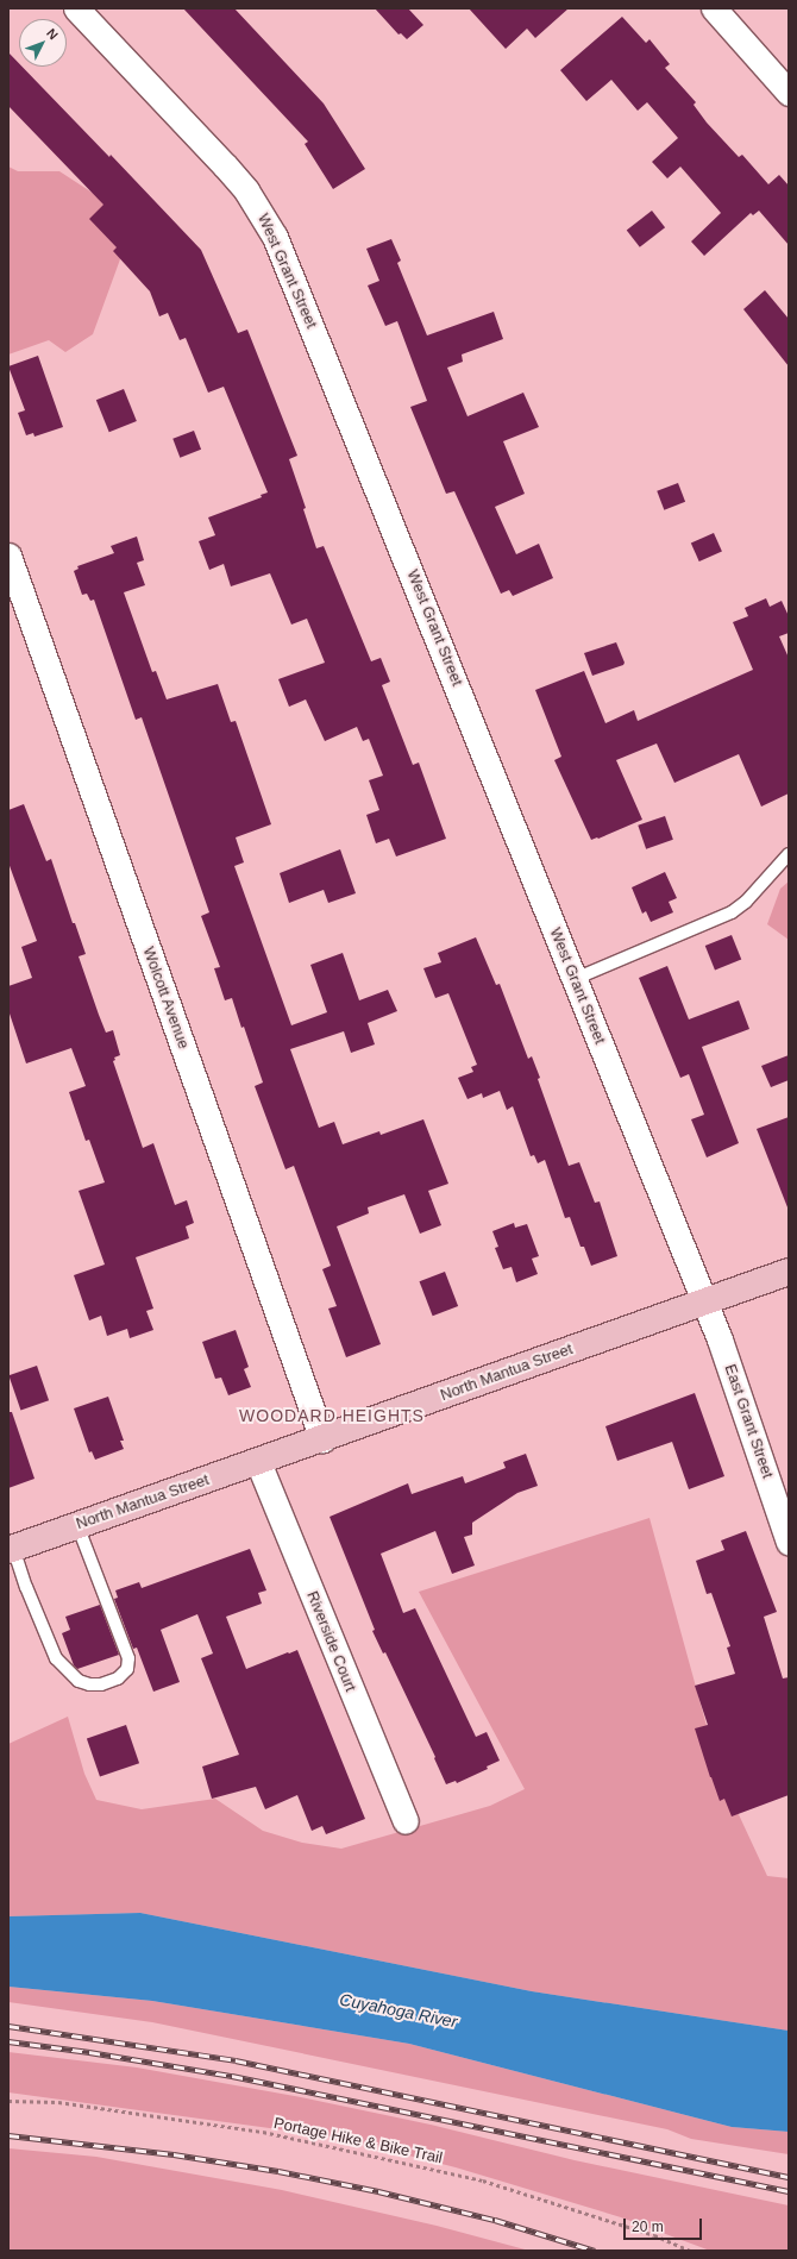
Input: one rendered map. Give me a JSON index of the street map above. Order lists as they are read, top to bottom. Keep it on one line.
{"streets":{"main road":["North Mantua Street"],"street":["West Grant Street","Wolcott Avenue","East Grant Street","Riverside Court"],"path":["Portage Hike & Bike Trail"]},"crossings":[["West Grant Street","North Mantua Street"],["West Grant Street","East Grant Street"],["Wolcott Avenue","North Mantua Street"],["North Mantua Street","East Grant Street"],["North Mantua Street","Riverside Court"]],"districts":["WOODARD HEIGHTS"],"water":["Cuyahoga River"],"scale_bar":"20 m","north":"top right"}
